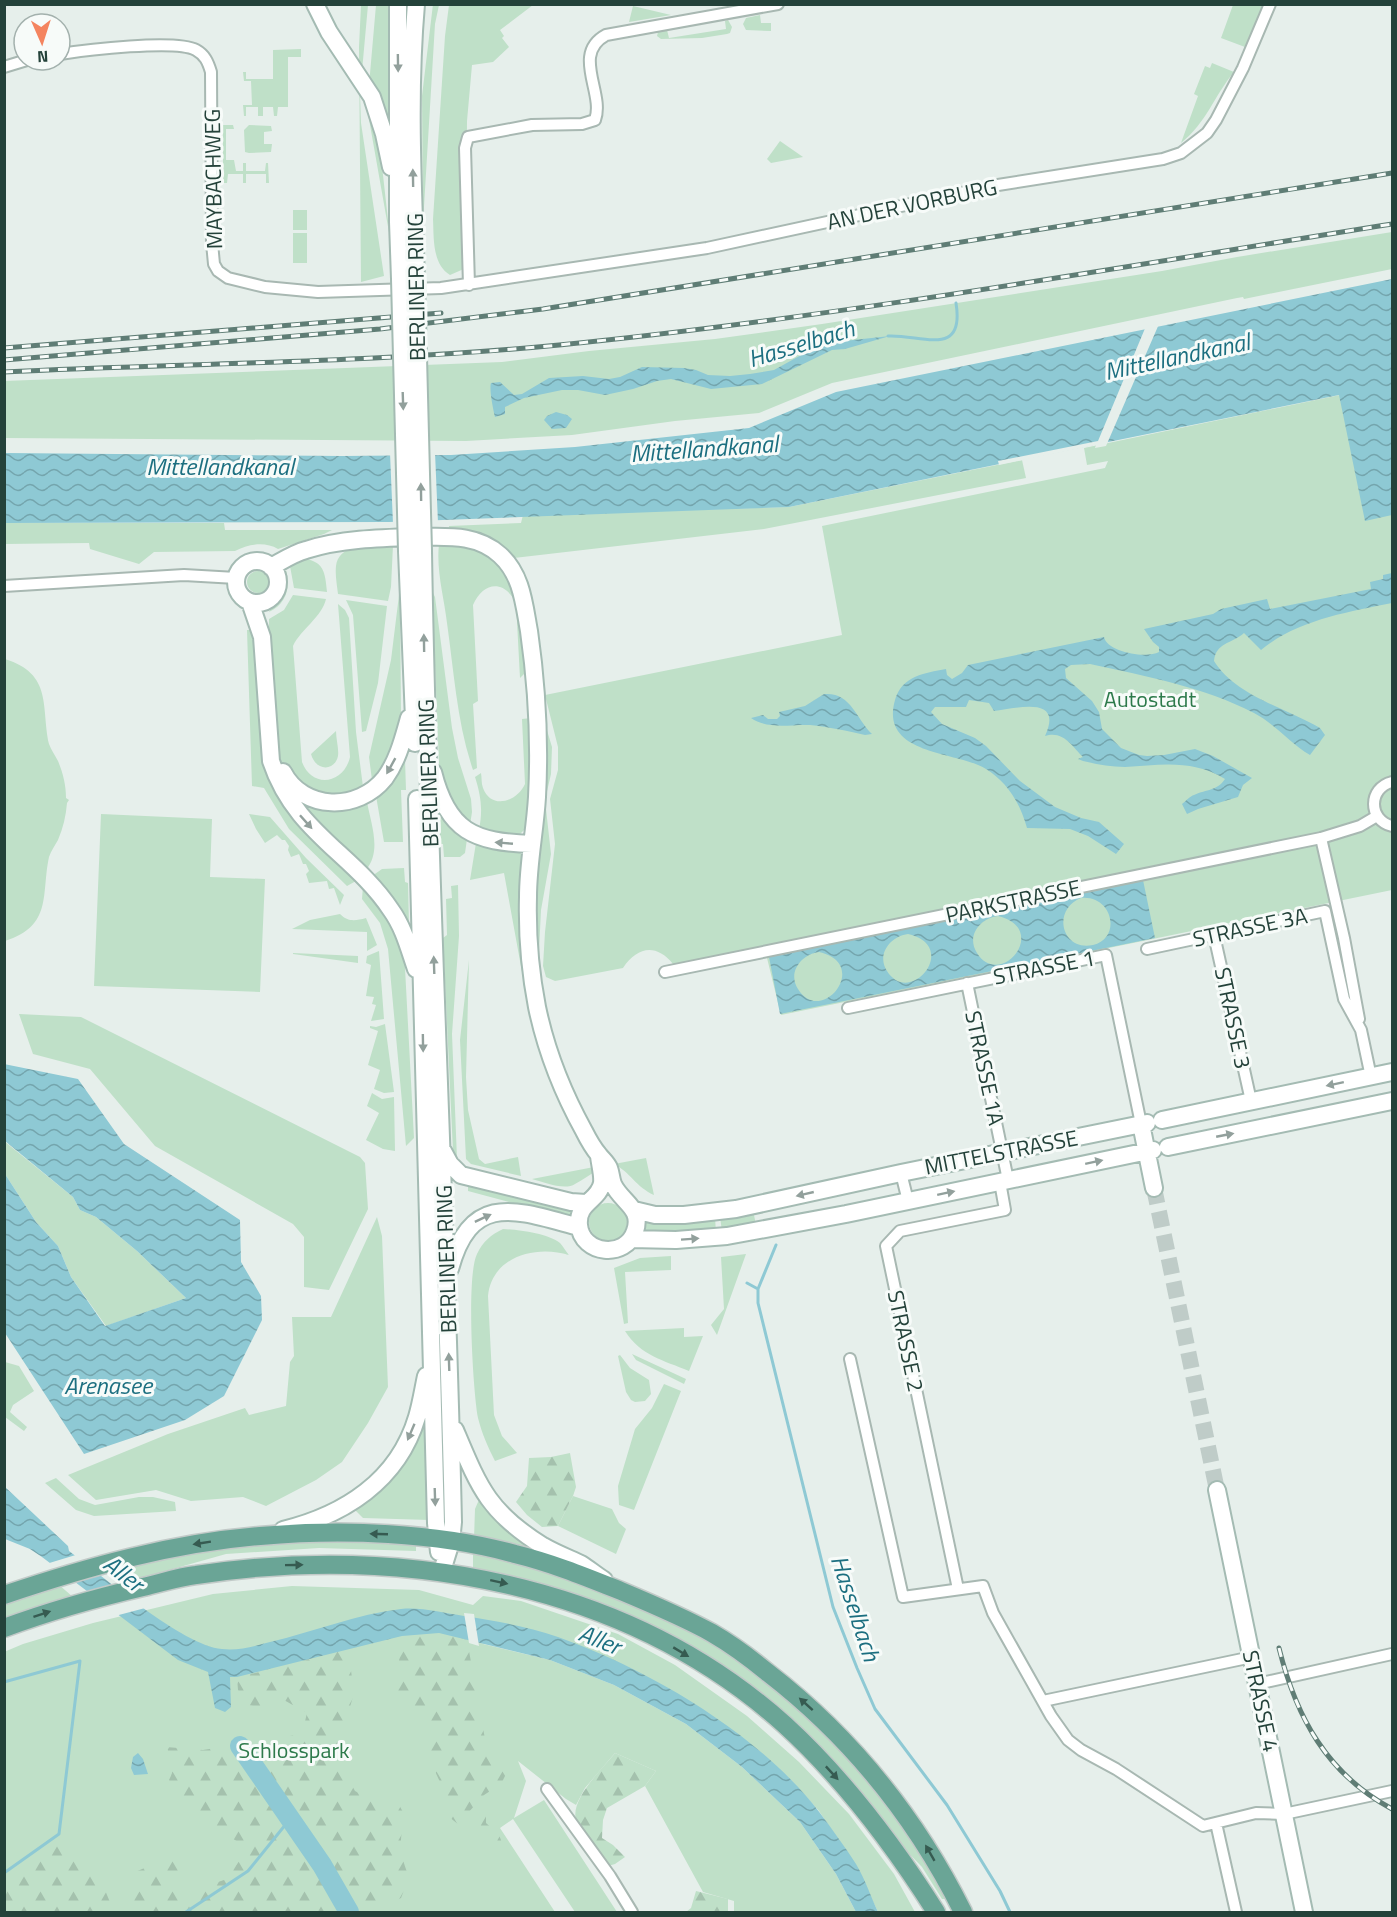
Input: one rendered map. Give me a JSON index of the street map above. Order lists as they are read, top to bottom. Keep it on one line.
{"streets":{"main road":["BERLINER RING","MITTELSTRASSE","STRASSE 4"],"street":["MAYBACHWEG","AN DER VORBURG","PARKSTRASSE","STRASSE 3A","STRASSE 1","STRASSE 3","STRASSE 1A","STRASSE 2"]},"crossings":[["MAYBACHWEG","AN DER VORBURG"],["STRASSE 3A","STRASSE 3"],["STRASSE 3A","MITTELSTRASSE"],["STRASSE 1","STRASSE 1A"],["STRASSE 1","MITTELSTRASSE"],["STRASSE 3","MITTELSTRASSE"],["STRASSE 1A","MITTELSTRASSE"],["STRASSE 1A","STRASSE 2"],["MITTELSTRASSE","STRASSE 2"]],"water":["Hasselbach","Mittellandkanal","Arenasee","Aller"],"parks":["Autostadt","Schlosspark"],"north":"bottom"}
